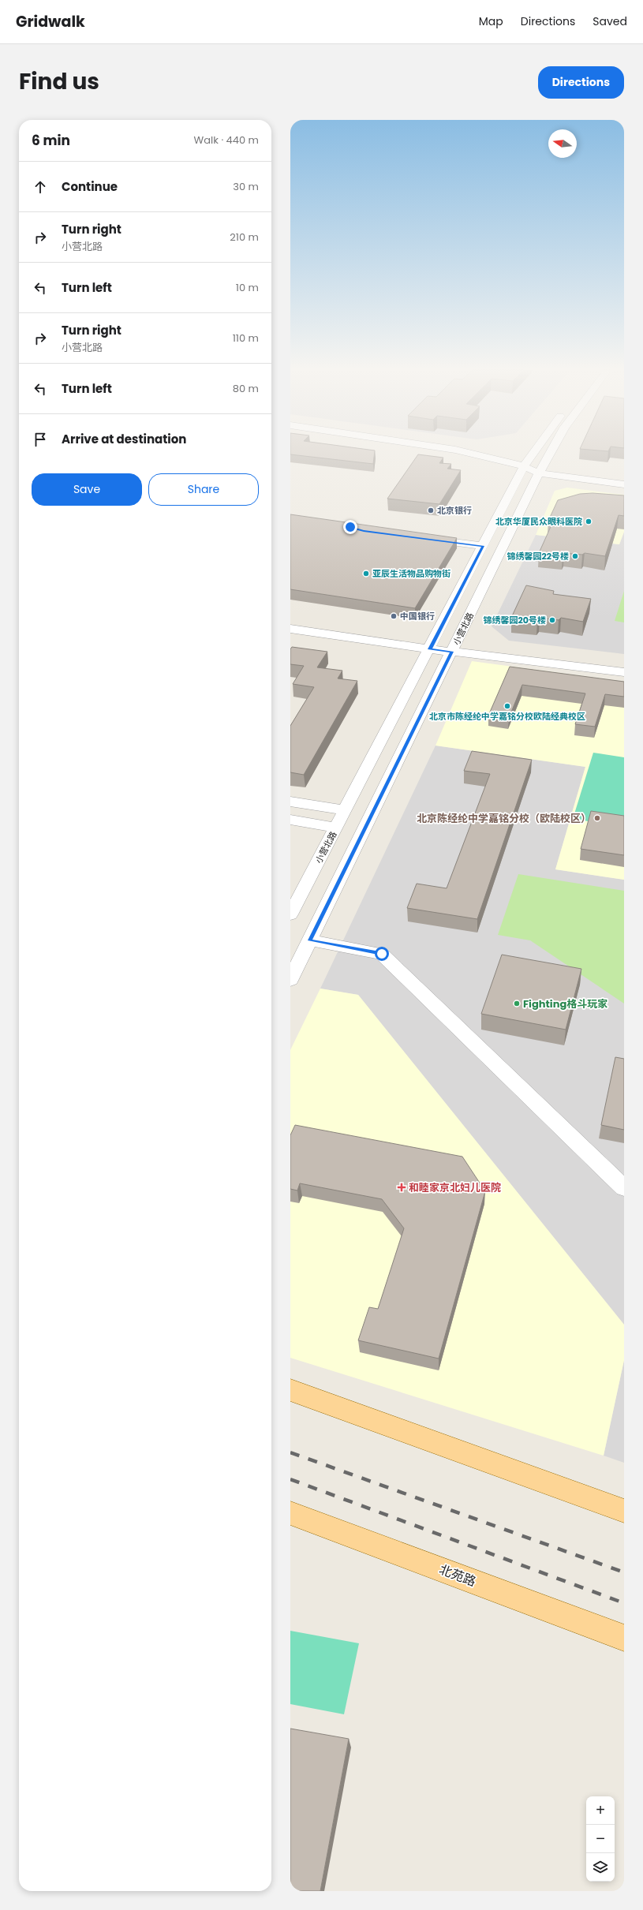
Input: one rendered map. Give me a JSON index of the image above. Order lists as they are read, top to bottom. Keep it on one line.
{"streets":{"main road":["北苑路"],"street":["小营北路"]},"places":{"other":["北京银行","北京华厦民众眼科医院","锦绣馨园22号楼","亚辰生活物品购物街","中国银行","锦绣馨园20号楼","北京市陈经纶中学嘉铭分校欧陆经典校区","北京陈经纶中学嘉铭分校（欧陆校区）","Fighting格斗玩家"],"health":["和睦家京北妇儿医院"]},"north":"left","page":{"header":"Gridwalk","nav":["Map","Directions","Saved"],"title":"Find us","buttons":["Directions",["Save","Share"]],"heading":["6 min","Walk · 440 m"],"list":[["Continue","30 m"],["Turn right","小营北路","210 m"],["Turn left","10 m"],["Turn right","小营北路","110 m"],["Turn left","80 m"],"Arrive at destination"],"map_buttons":["+","−"]}}
